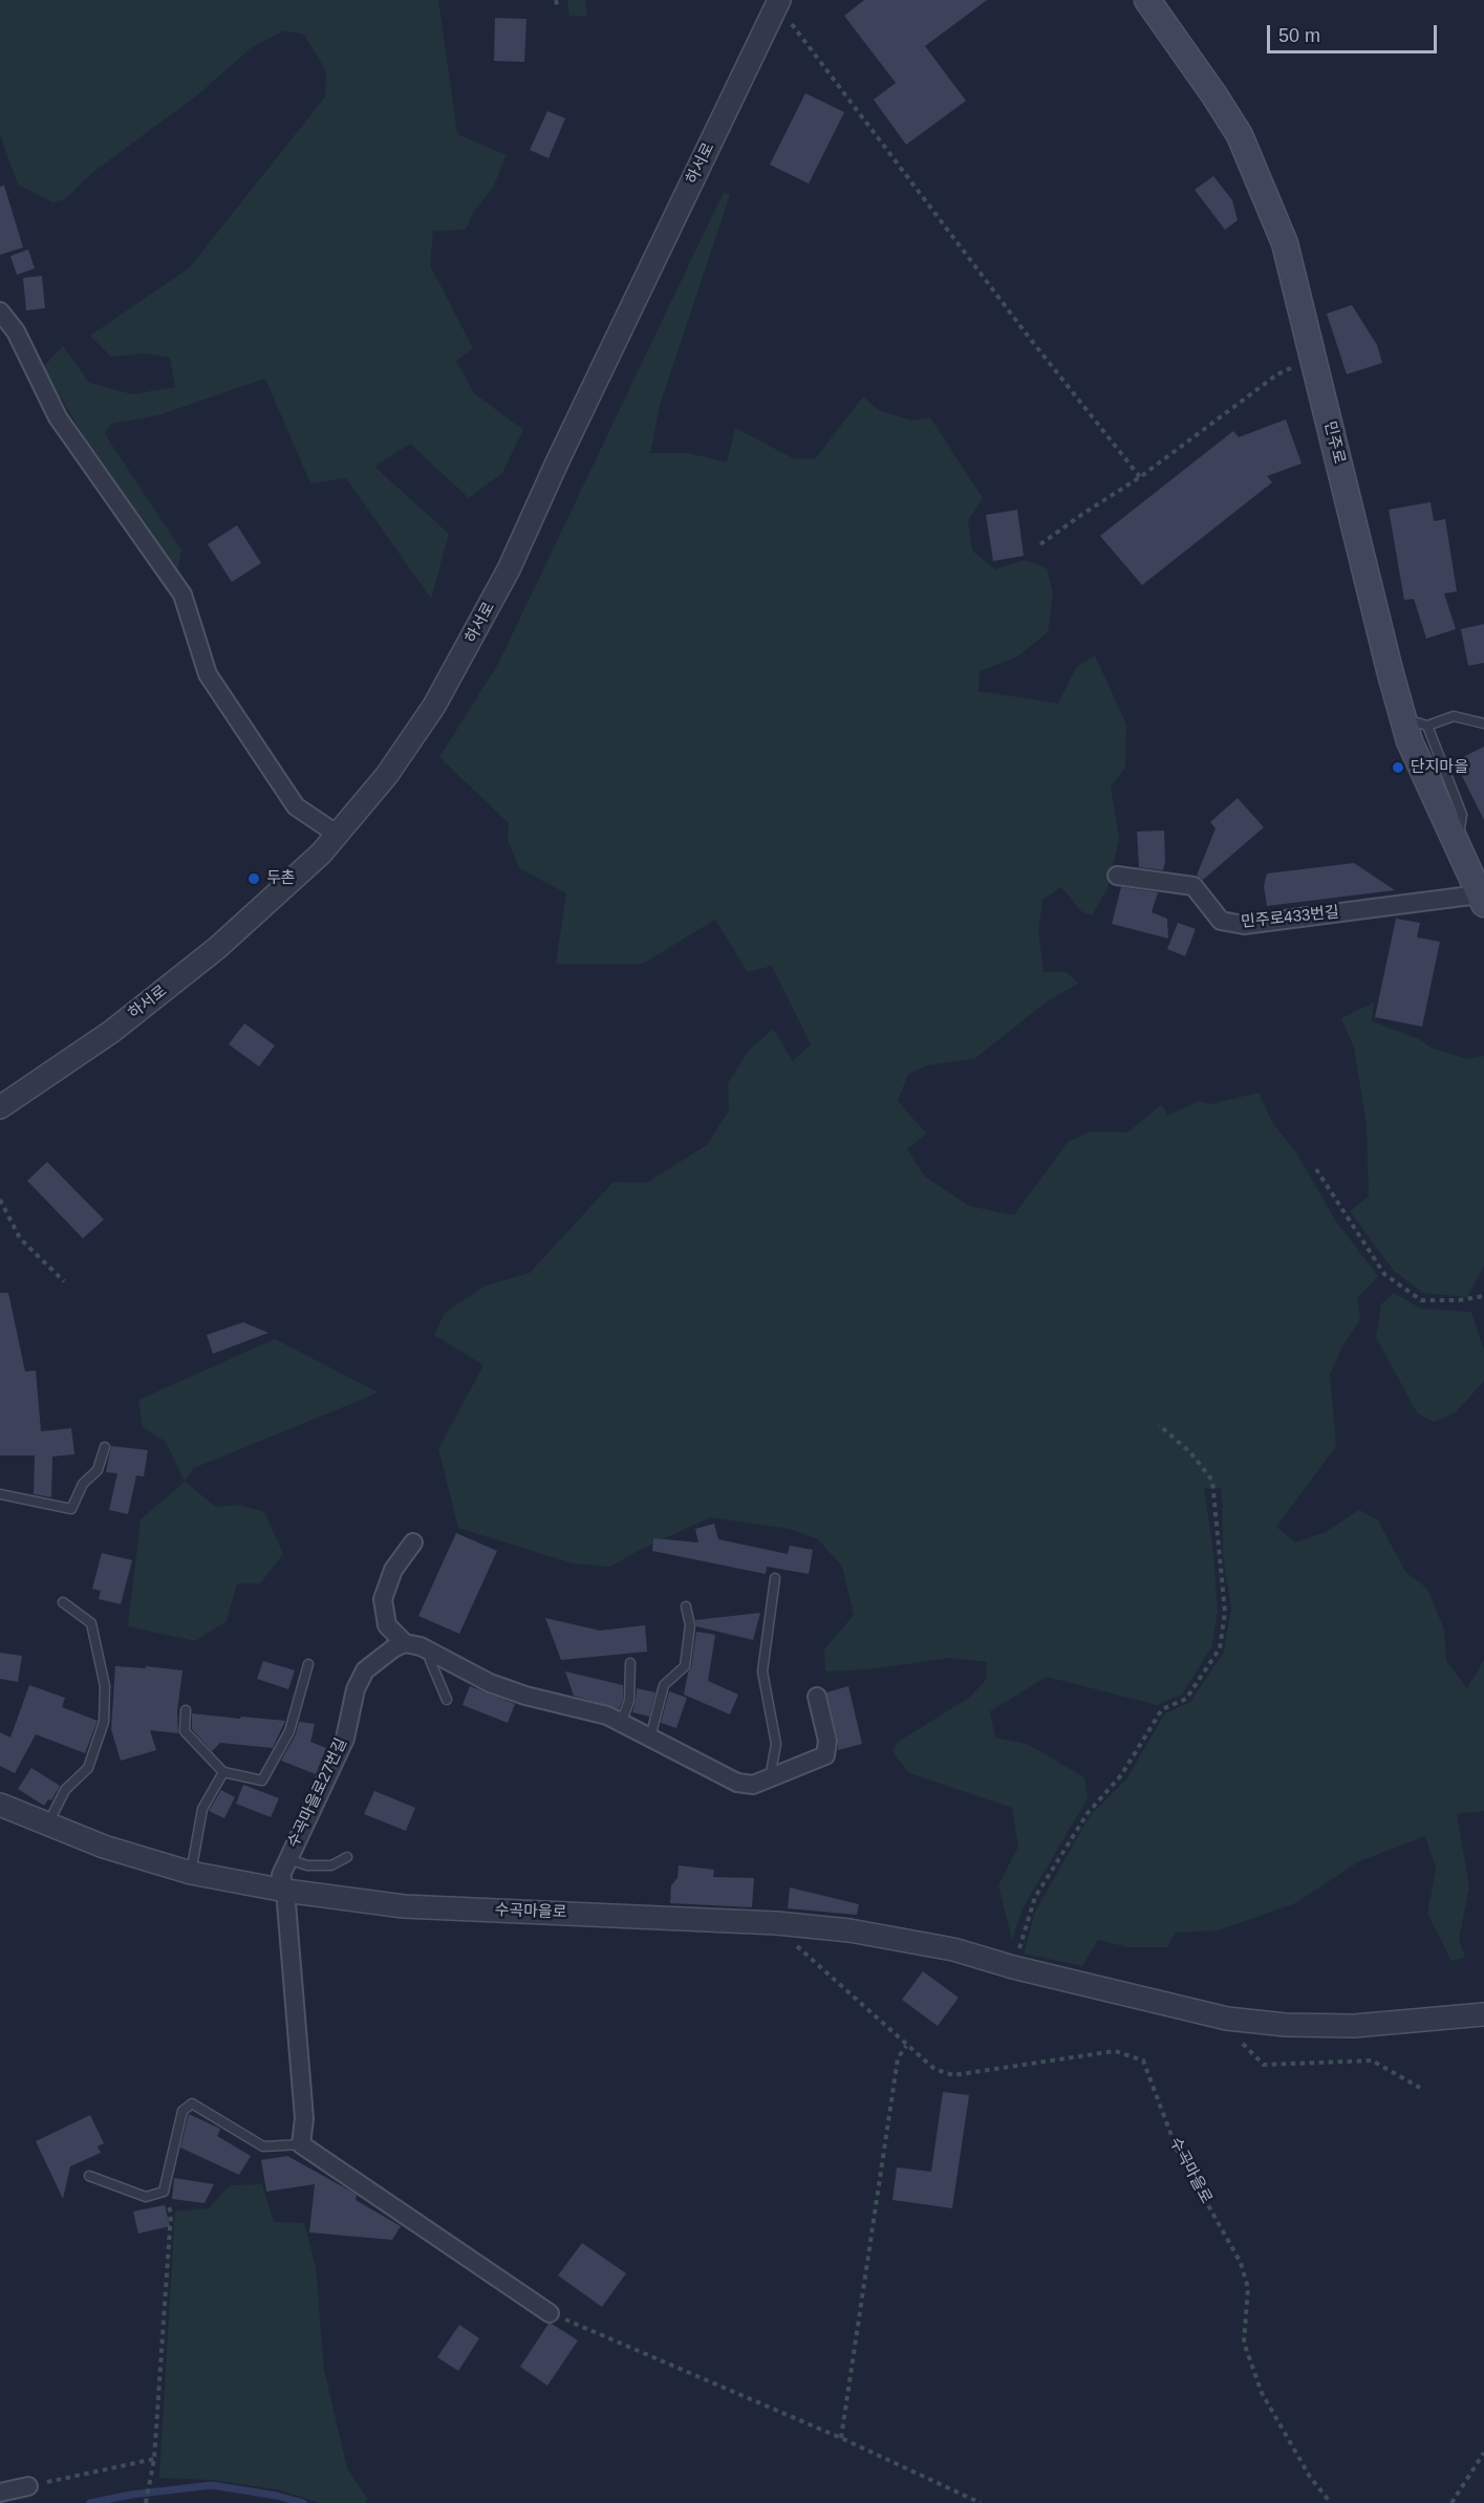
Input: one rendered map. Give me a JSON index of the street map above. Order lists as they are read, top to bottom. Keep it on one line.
{"streets":{"main road":["민주로"],"street":["하서로","민주로433번길","수곡마을로27번길","수곡마을로"]},"crossings":[["민주로","민주로433번길"],["수곡마을로27번길","수곡마을로"]],"places":["단지마을","두촌"],"scale_bar":"50 m"}
